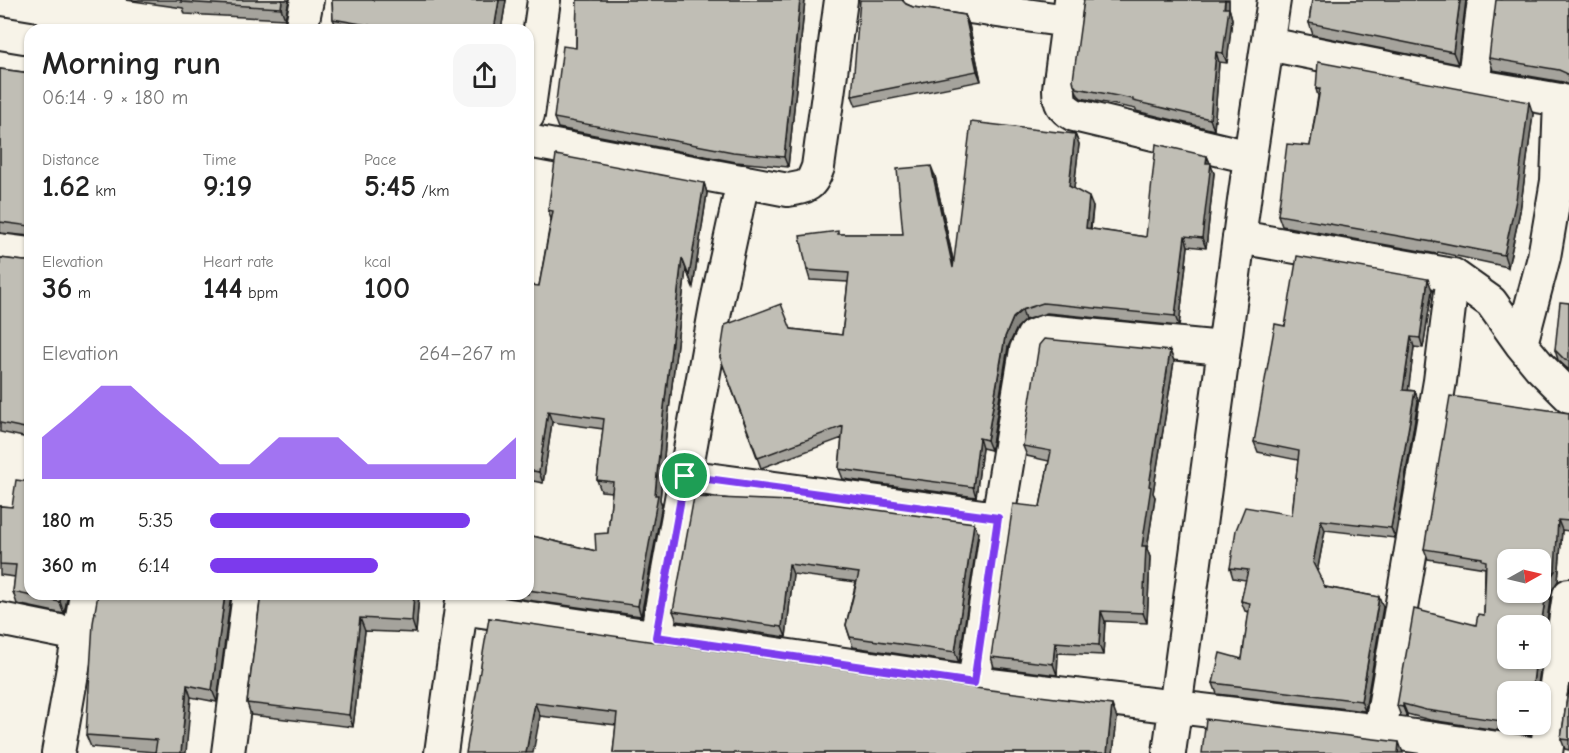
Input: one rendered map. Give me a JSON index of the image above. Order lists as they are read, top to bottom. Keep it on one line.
{"north":"right","page":{"heading":["Morning run","06:14 · 9 × 180 m"],"stats":[["Distance","1.62 km"],["Time","9:19"],["Pace","5:45 /km"],["Elevation","36 m"],["Heart rate","144 bpm"],["kcal","100"]],"chart":["Elevation","264–267 m"],"list":[{"name":"180 m","note":"5:35"},{"name":"360 m","note":"6:14"}],"map_buttons":["+","−"]}}
